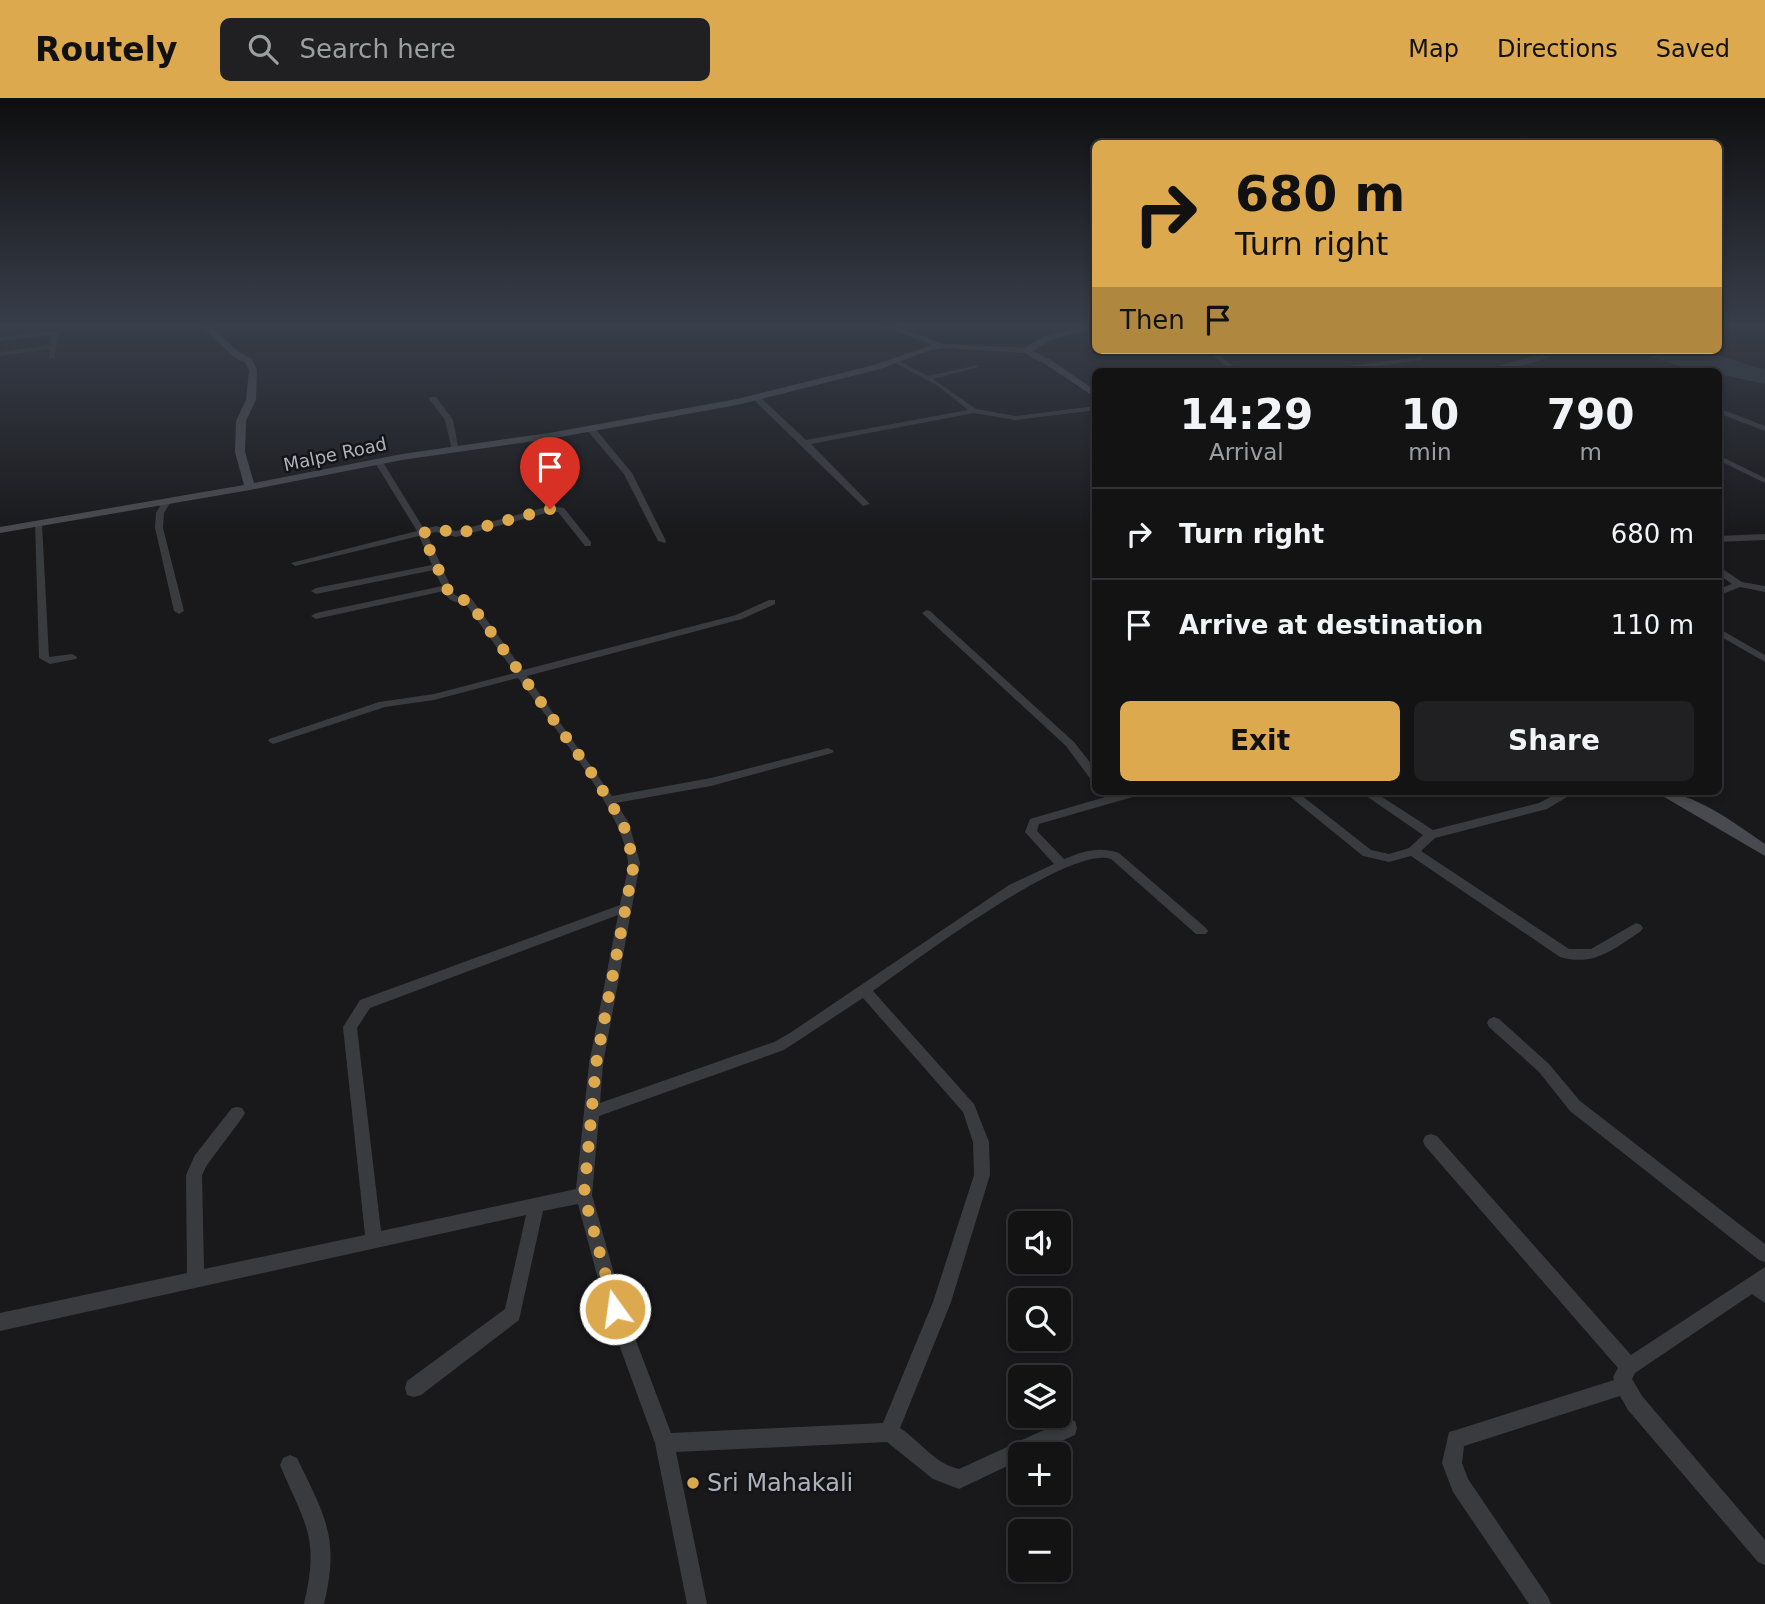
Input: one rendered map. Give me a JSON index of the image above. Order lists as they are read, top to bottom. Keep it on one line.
{"streets":{"street":["Malpe Road"]},"places":["Sri Mahakali"],"page":{"header":"Routely","search":"Search here","nav":["Map","Directions","Saved"],"turn":["680 m","Turn right"],"then":"Then","eta":["14:29","Arrival","10","min","790","m"],"list":[{"name":"Turn right","value":"680 m"},{"name":"Arrive at destination","value":"110 m"}],"buttons":["Exit","Share"],"map_buttons":["+","−"]}}
